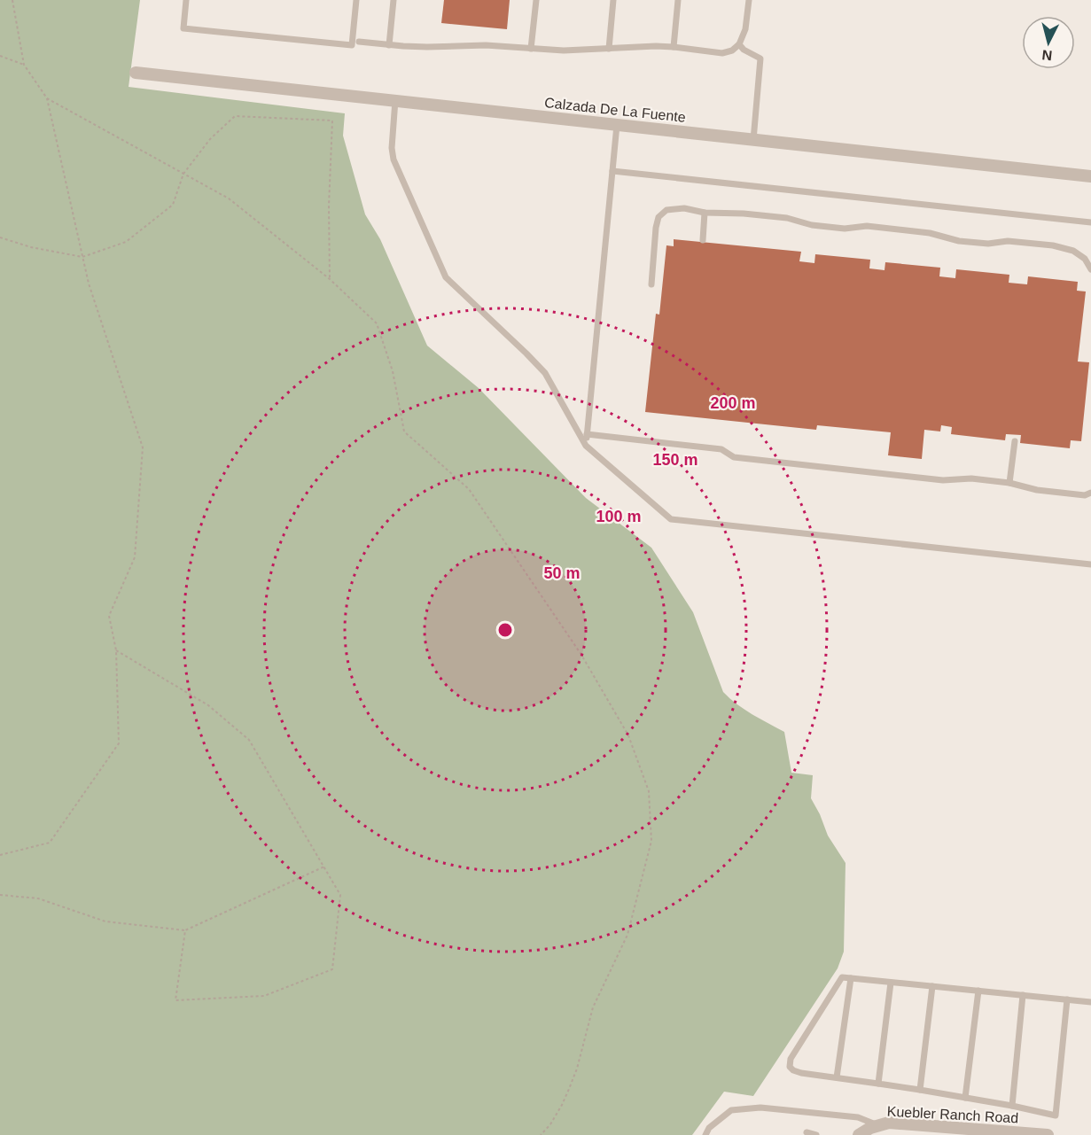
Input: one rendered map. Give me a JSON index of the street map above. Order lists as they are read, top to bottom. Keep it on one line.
{"streets":{"street":["Calzada De La Fuente","Kuebler Ranch Road"]},"north":"bottom","rings":["200 m","150 m","100 m","50 m"]}
